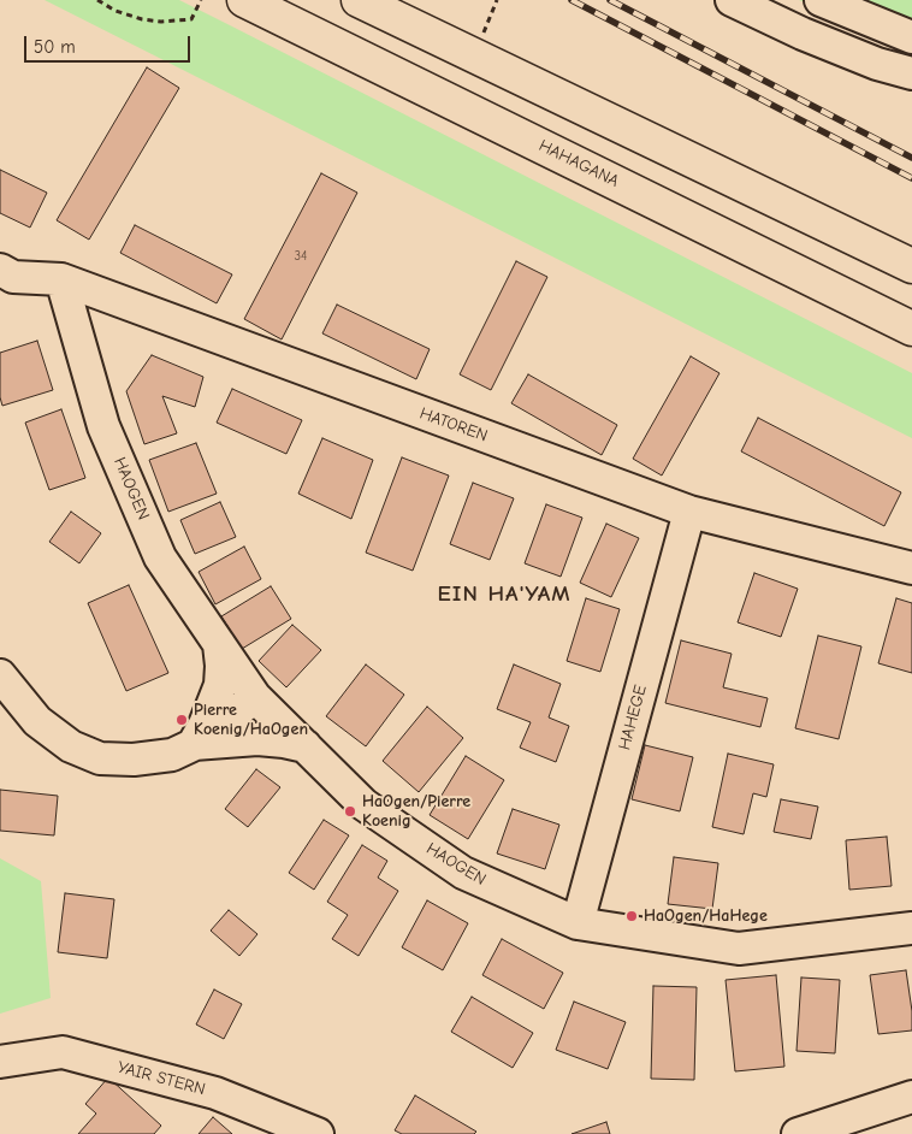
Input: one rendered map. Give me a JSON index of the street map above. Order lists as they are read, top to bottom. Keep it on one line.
{"streets":{"highway":["HAHAGANA"],"street":["HATOREN","HAOGEN","HAHEGE","YAIR STERN"]},"crossings":[["HATOREN","HAOGEN"],["HATOREN","HAHEGE"],["HAOGEN","HAHEGE"]],"districts":["EIN HA'YAM"],"places":["Pierre Koenig/HaOgen","HaOgen/Pierre Koenig","HaOgen/HaHege"],"house_numbers":["34"],"scale_bar":"50 m"}
